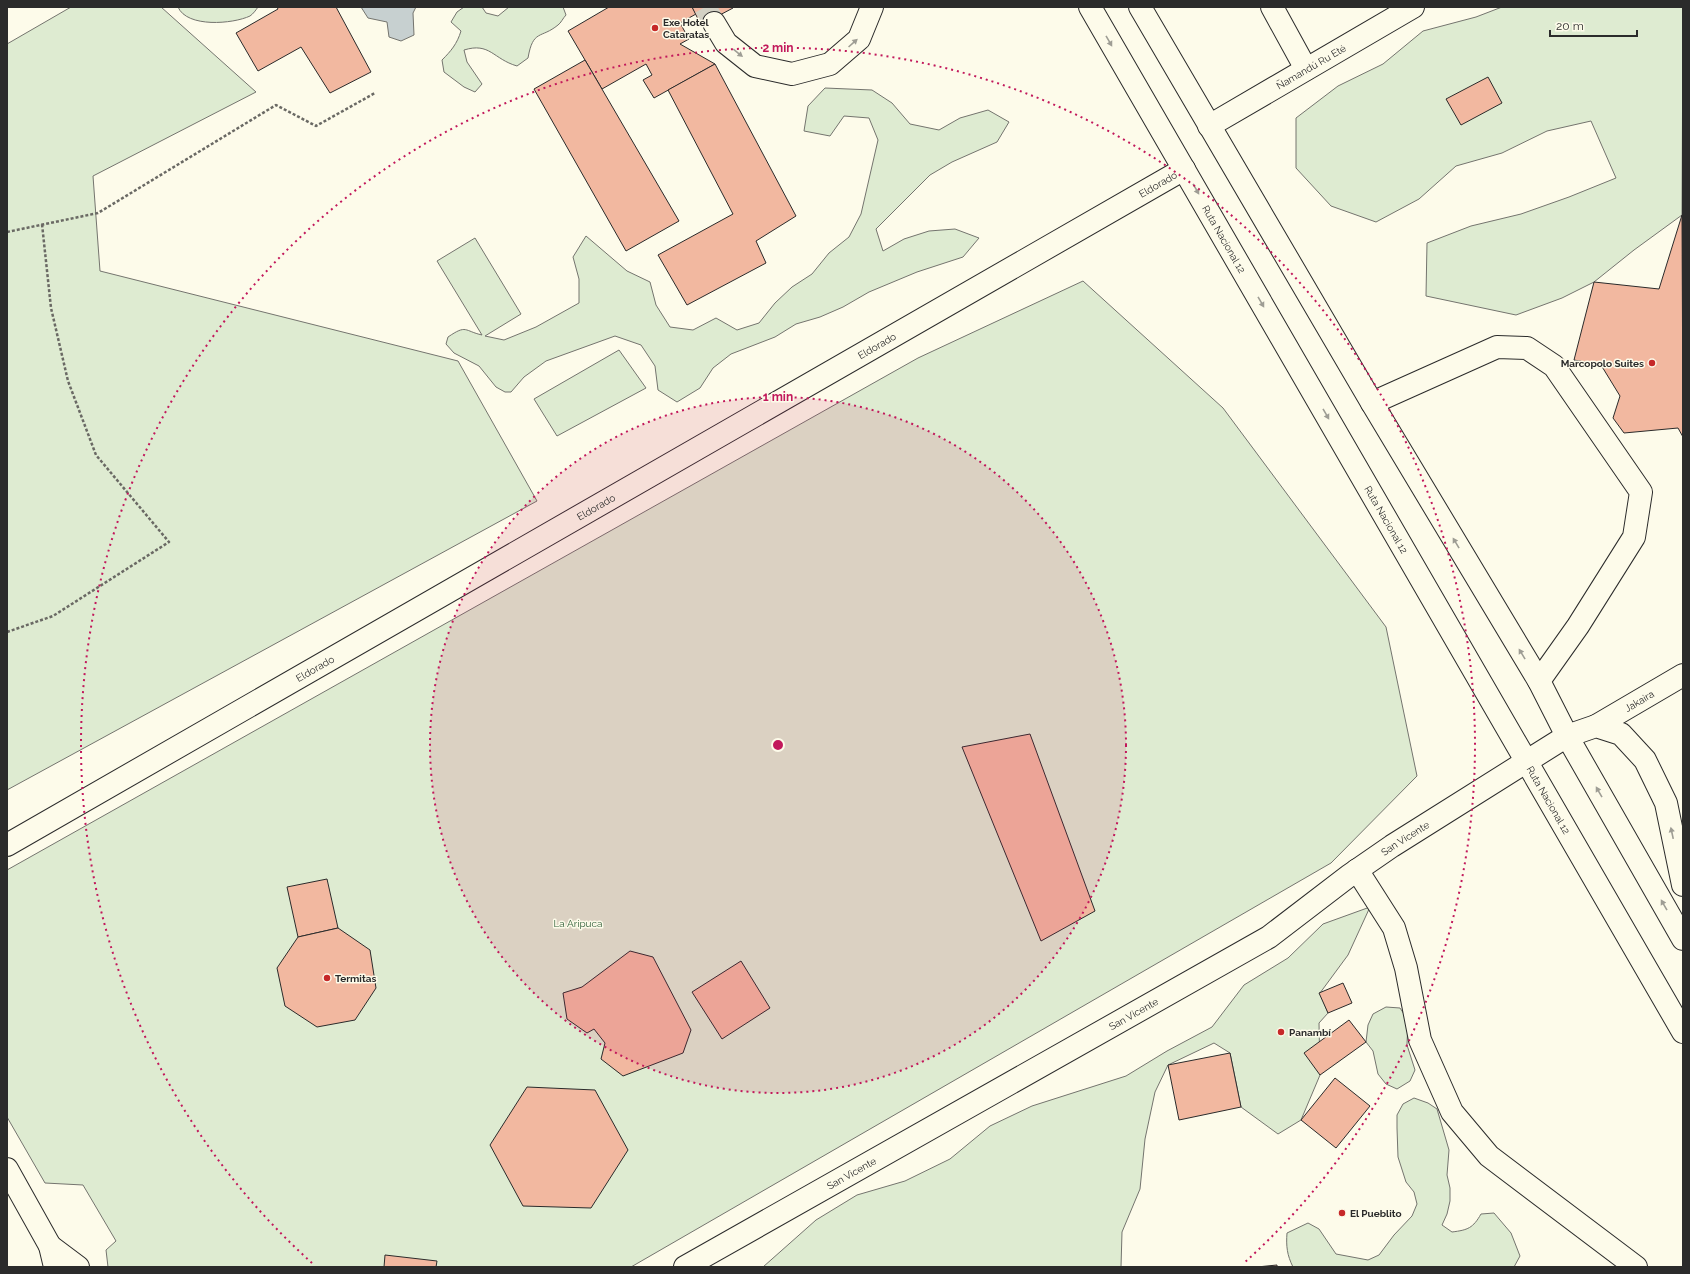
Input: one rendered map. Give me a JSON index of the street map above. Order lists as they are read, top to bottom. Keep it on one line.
{"streets":{"main road":["Ñamandú Ru Eté","Eldorado","Ruta Nacional 12","Jakaira","San Vicente"]},"crossings":[["Eldorado","Ruta Nacional 12"],["Ruta Nacional 12","San Vicente"],["Jakaira","San Vicente"]],"parks":["La Aripuca"],"places":["Exe Hotel Cataratas","Marcopolo Suites","Termitas","Panambí","El Pueblito"],"scale_bar":"20 m","rings":["2 min","1 min"]}
